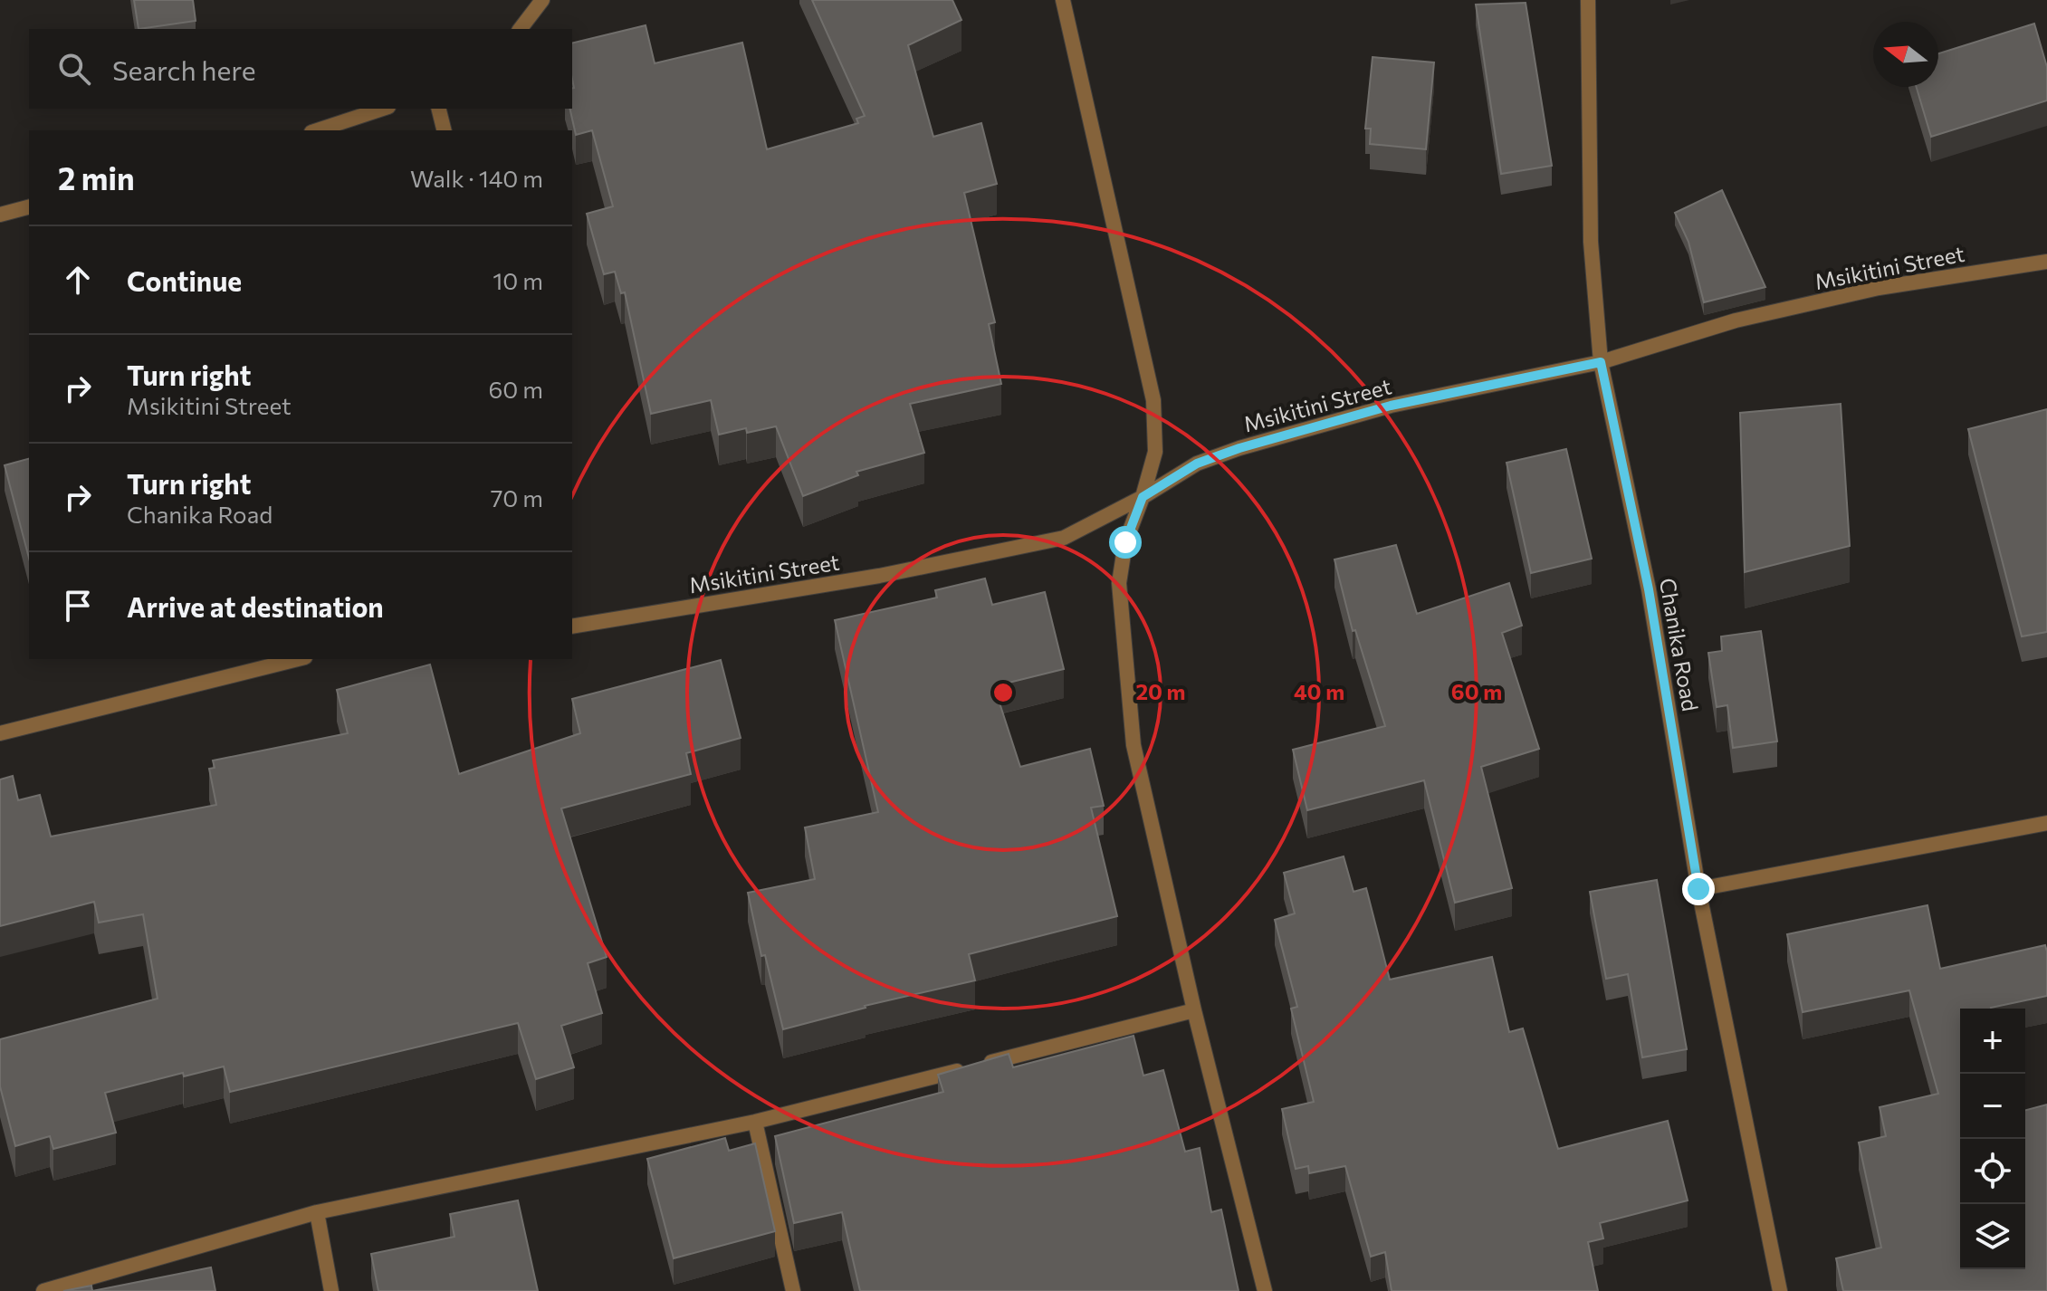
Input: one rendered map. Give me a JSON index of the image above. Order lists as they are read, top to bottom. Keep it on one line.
{"streets":{"street":["Msikitini Street","Chanika Road"]},"crossings":[["Msikitini Street","Chanika Road"]],"north":"left","page":{"search":"Search here","heading":["2 min","Walk · 140 m"],"list":[["Continue","10 m"],["Turn right","Msikitini Street","60 m"],["Turn right","Chanika Road","70 m"],"Arrive at destination"],"map_buttons":["+","−"]},"rings":["20 m","40 m","60 m"]}
